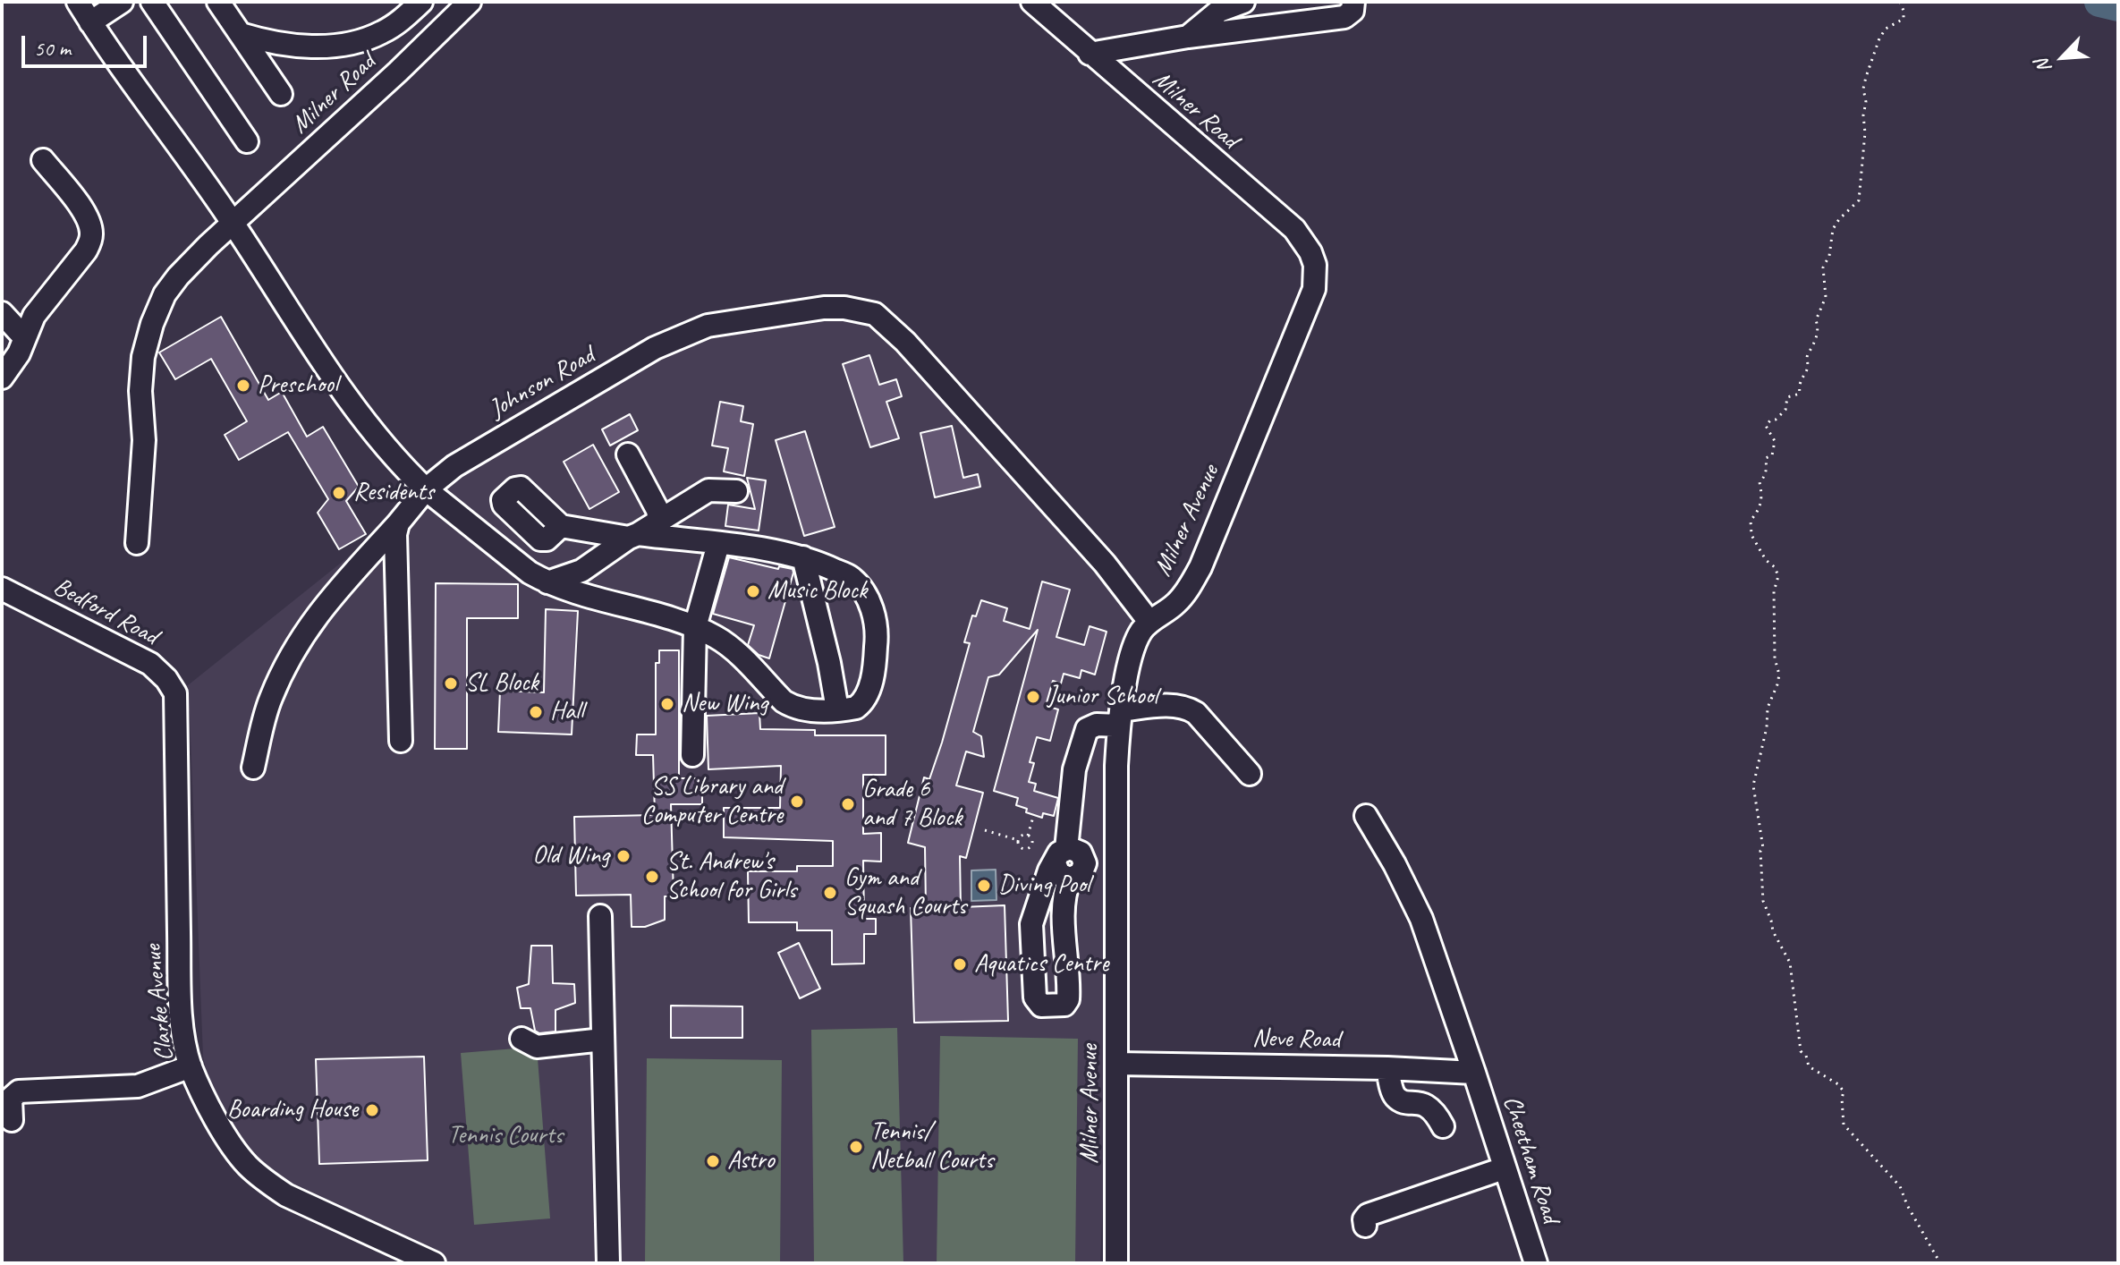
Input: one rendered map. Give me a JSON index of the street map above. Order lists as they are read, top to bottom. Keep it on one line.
{"streets":{"street":["Milner Road","Johnson Road","Milner Avenue","Bedford Road","Clarke Avenue","Neve Road","Cheetham Road"]},"crossings":[["Milner Road","Milner Avenue"],["Johnson Road","Milner Avenue"],["Milner Avenue","Neve Road"],["Bedford Road","Clarke Avenue"],["Neve Road","Cheetham Road"]],"parks":["Tennis Courts"],"places":["Preschool","Residents","Music Block","SL Block","Junior School","New Wing","Hall","SS Library and Computer Centre","Grade 6 and 7 Block","Old Wing","St. Andrew's School for Girls","Diving Pool","Gym and Squash Courts","Aquatics Centre","Boarding House","Tennis/ Netball Courts","Astro"],"scale_bar":"50 m","north":"bottom left"}
